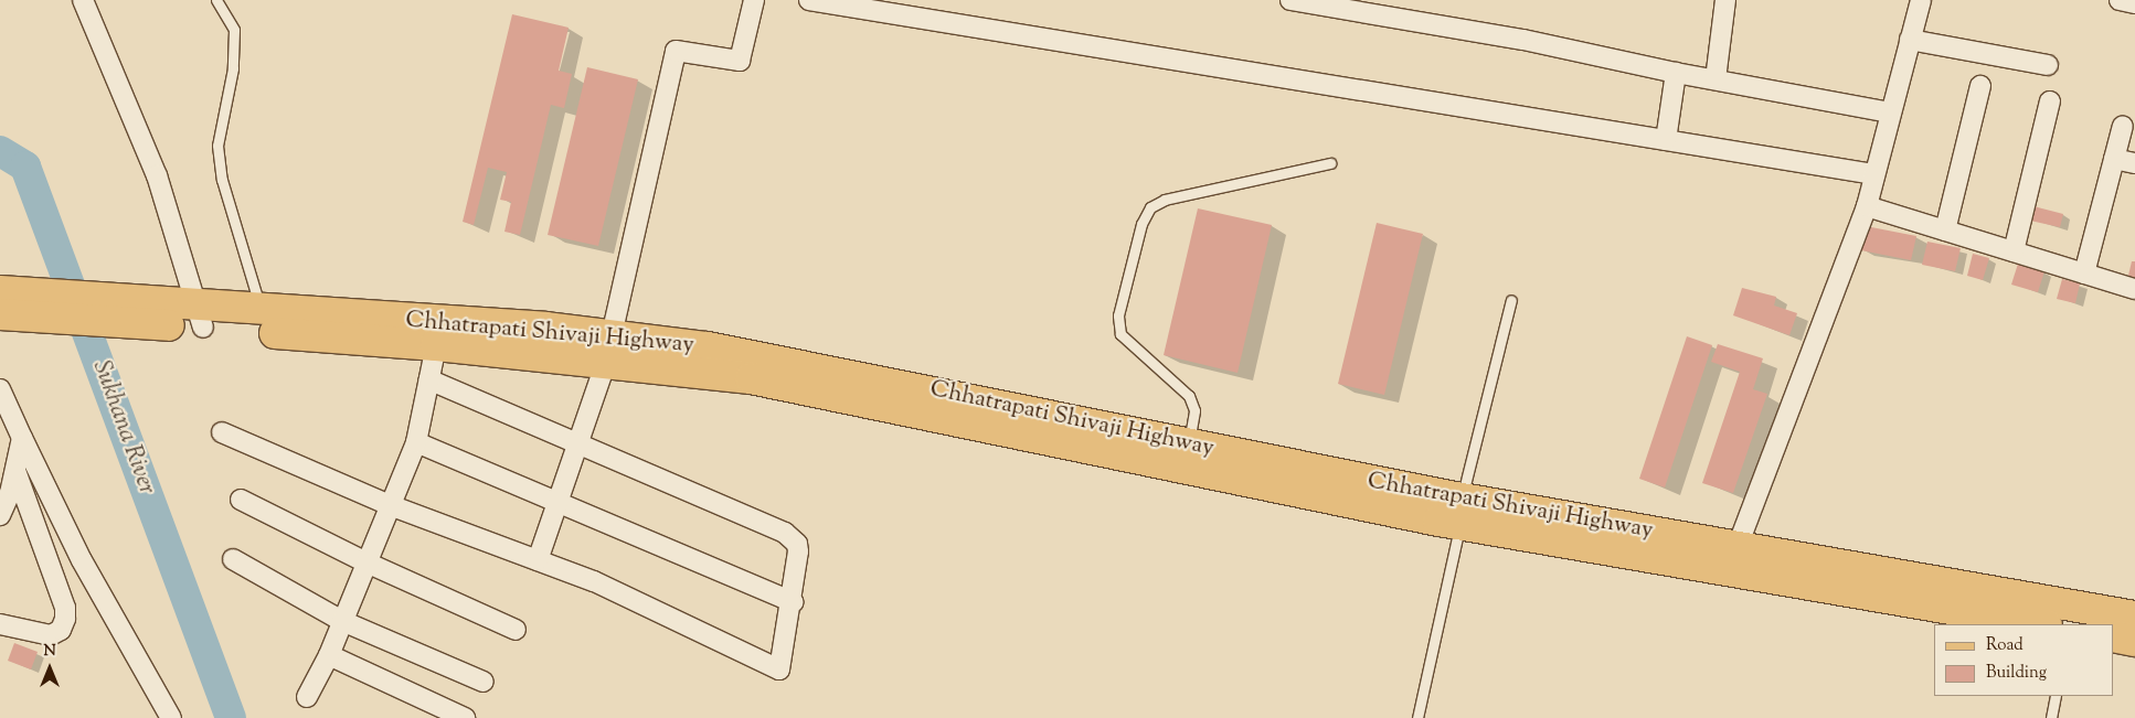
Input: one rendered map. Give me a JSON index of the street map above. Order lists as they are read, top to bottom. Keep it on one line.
{"streets":{"main road":["Chhatrapati Shivaji Highway"]},"water":["Sukhana River"],"legend":["Road","Building"],"north":"top"}
